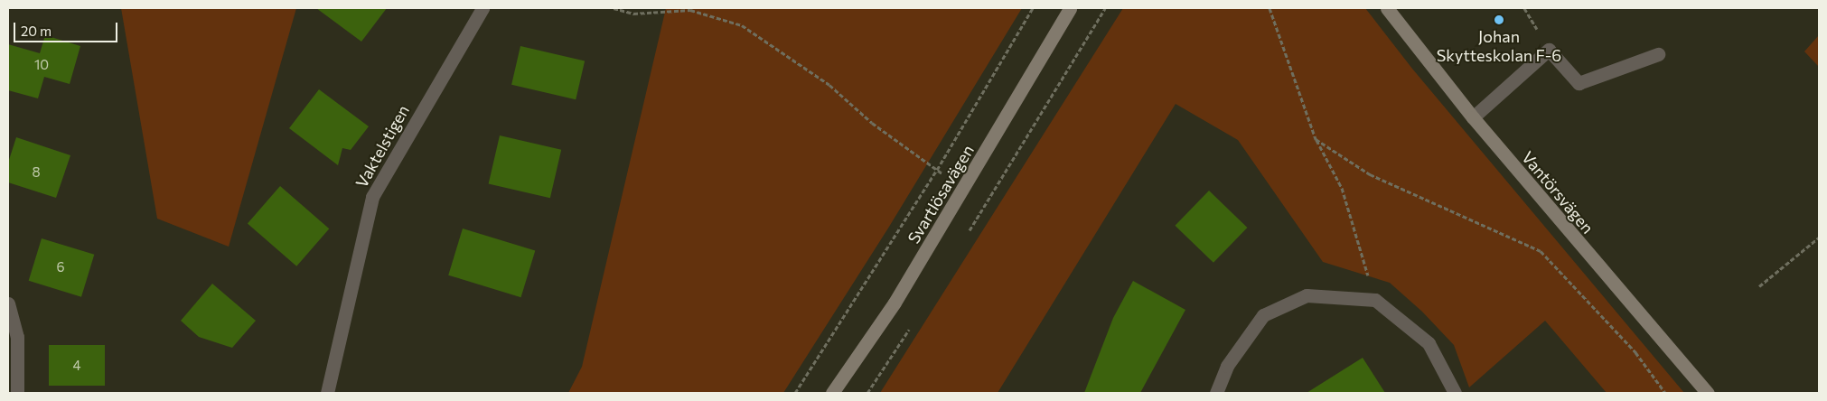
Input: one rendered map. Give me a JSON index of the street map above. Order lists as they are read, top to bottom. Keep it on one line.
{"streets":{"street":["Vaktelstigen","Vantörsvägen","Svartlösavägen"]},"places":["Johan Skytteskolan F-6"],"house_numbers":["10","8","6","4"],"scale_bar":"20 m"}
